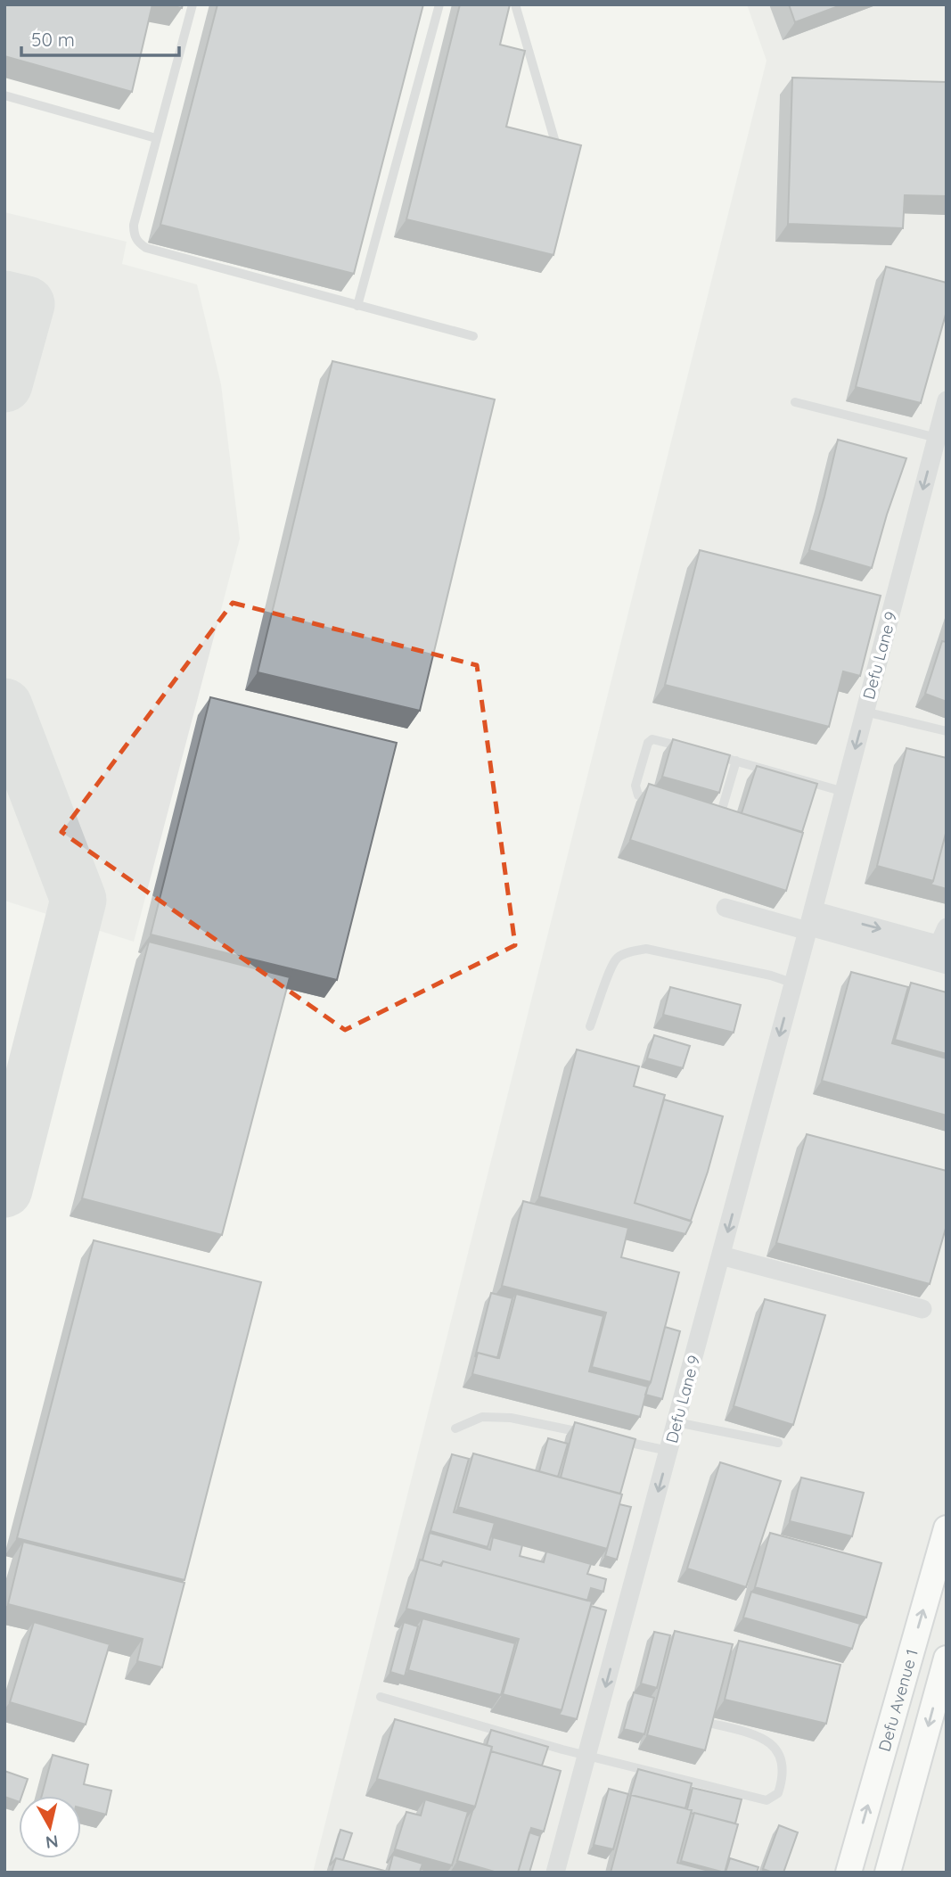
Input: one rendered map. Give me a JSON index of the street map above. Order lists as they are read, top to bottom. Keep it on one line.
{"streets":{"main road":["Defu Avenue 1"],"street":["Defu Lane 9"]},"one_way":["Defu Lane 9"],"scale_bar":"50 m","north":"bottom"}
